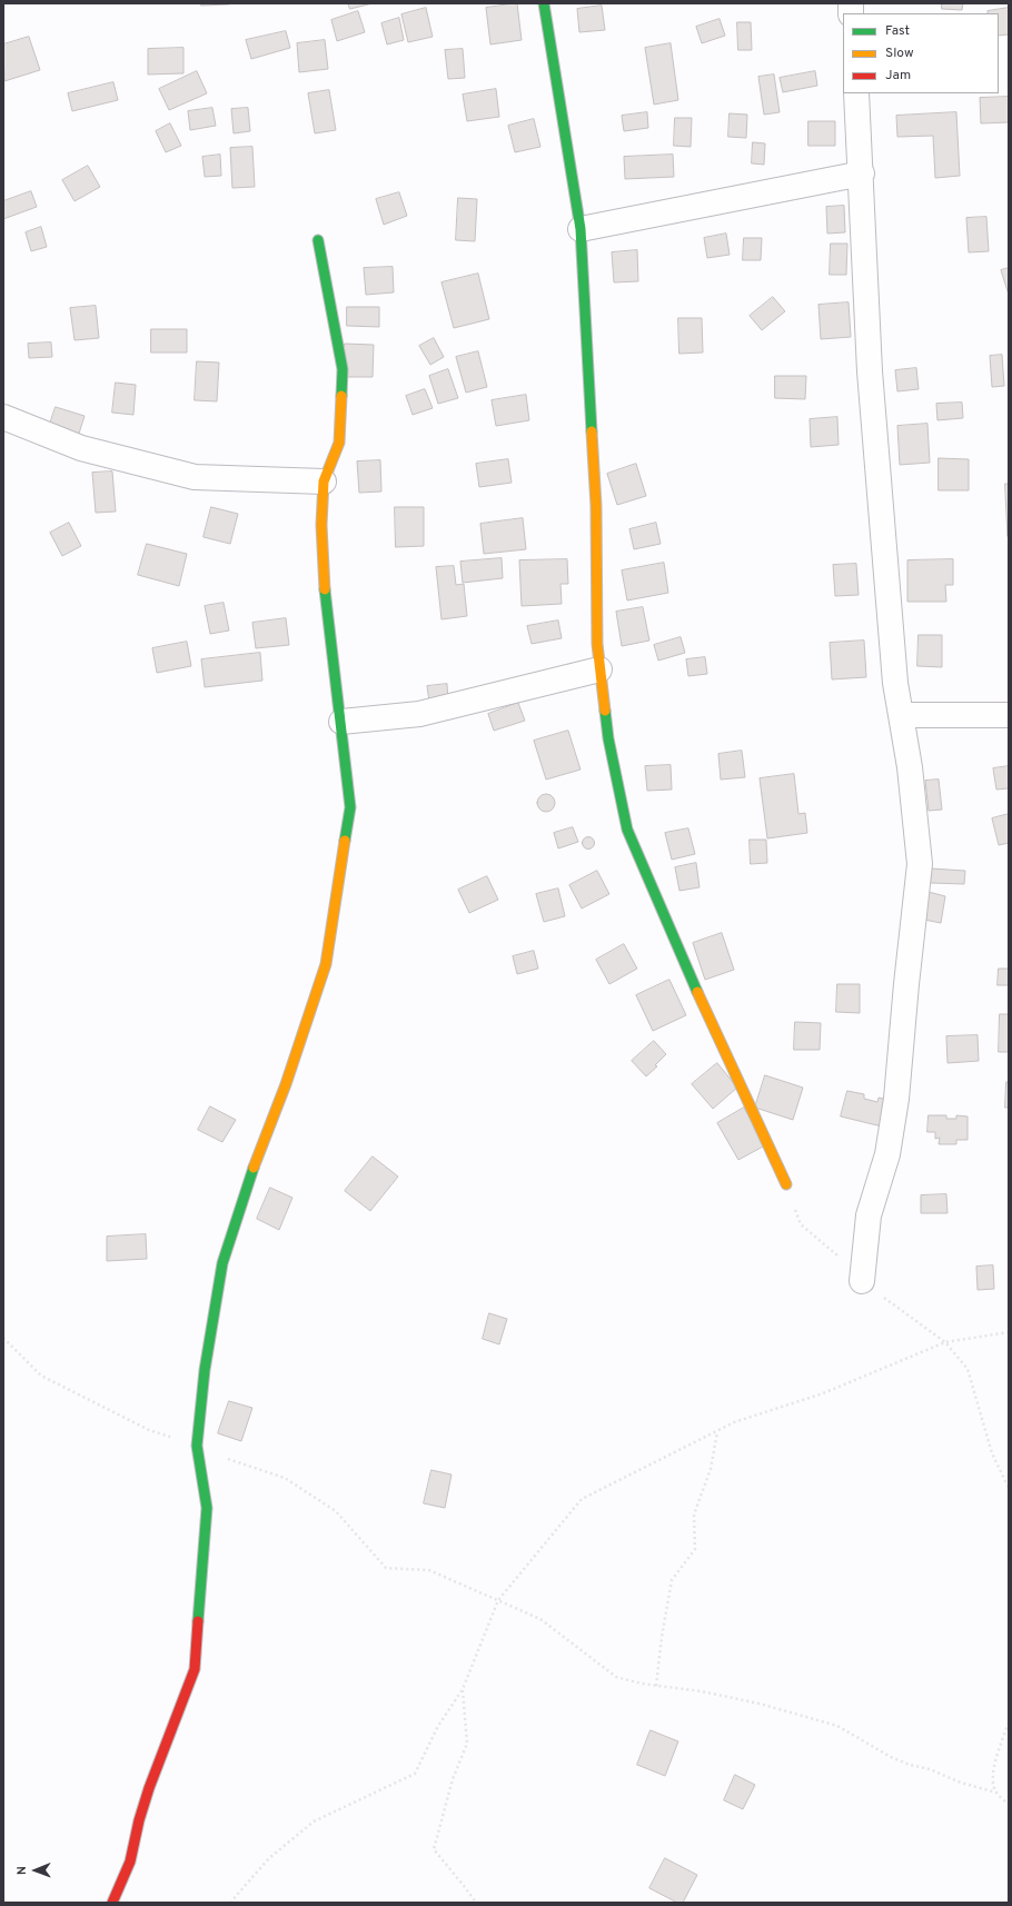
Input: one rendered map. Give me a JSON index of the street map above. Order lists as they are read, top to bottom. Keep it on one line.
{"legend":["Fast","Slow","Jam"],"north":"left"}
